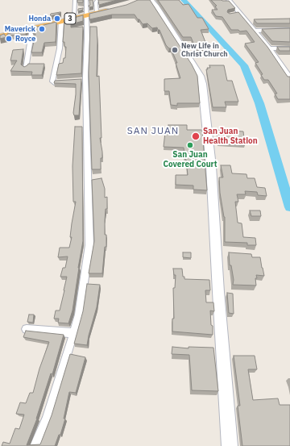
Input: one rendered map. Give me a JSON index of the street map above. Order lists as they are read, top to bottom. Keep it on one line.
{"streets":{"highway":["3"]},"districts":["SAN JUAN"],"places":["Honda","Maverick","Royce","New Life in Christ Church","San Juan Health Station","San Juan Covered Court"]}
